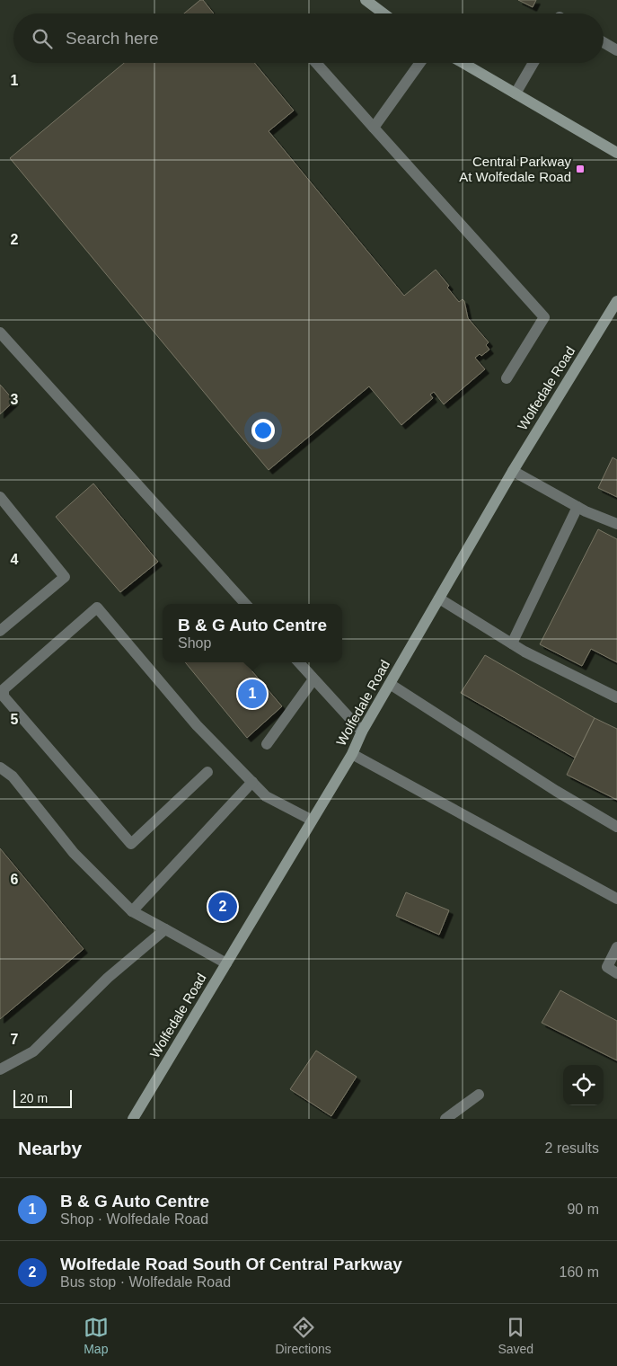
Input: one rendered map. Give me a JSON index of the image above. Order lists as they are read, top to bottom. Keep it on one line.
{"streets":{"street":["Wolfedale Road"]},"places":{"transit":["Central Parkway At Wolfedale Road"]},"scale_bar":"20 m","page":{"search":"Search here","popup":["B & G Auto Centre","Shop"],"pins":["1","2"],"scale":"20 m","heading":["Nearby","2 results"],"list":[{"mark":"1","name":"B & G Auto Centre","note":"Shop · Wolfedale Road","value":"90 m"},{"mark":"2","name":"Wolfedale Road South Of Central Parkway","note":"Bus stop · Wolfedale Road","value":"160 m"}],"nav":["Map","Directions","Saved"]},"grid":{"rows":["1","2","3","4","5","6","7"]}}
